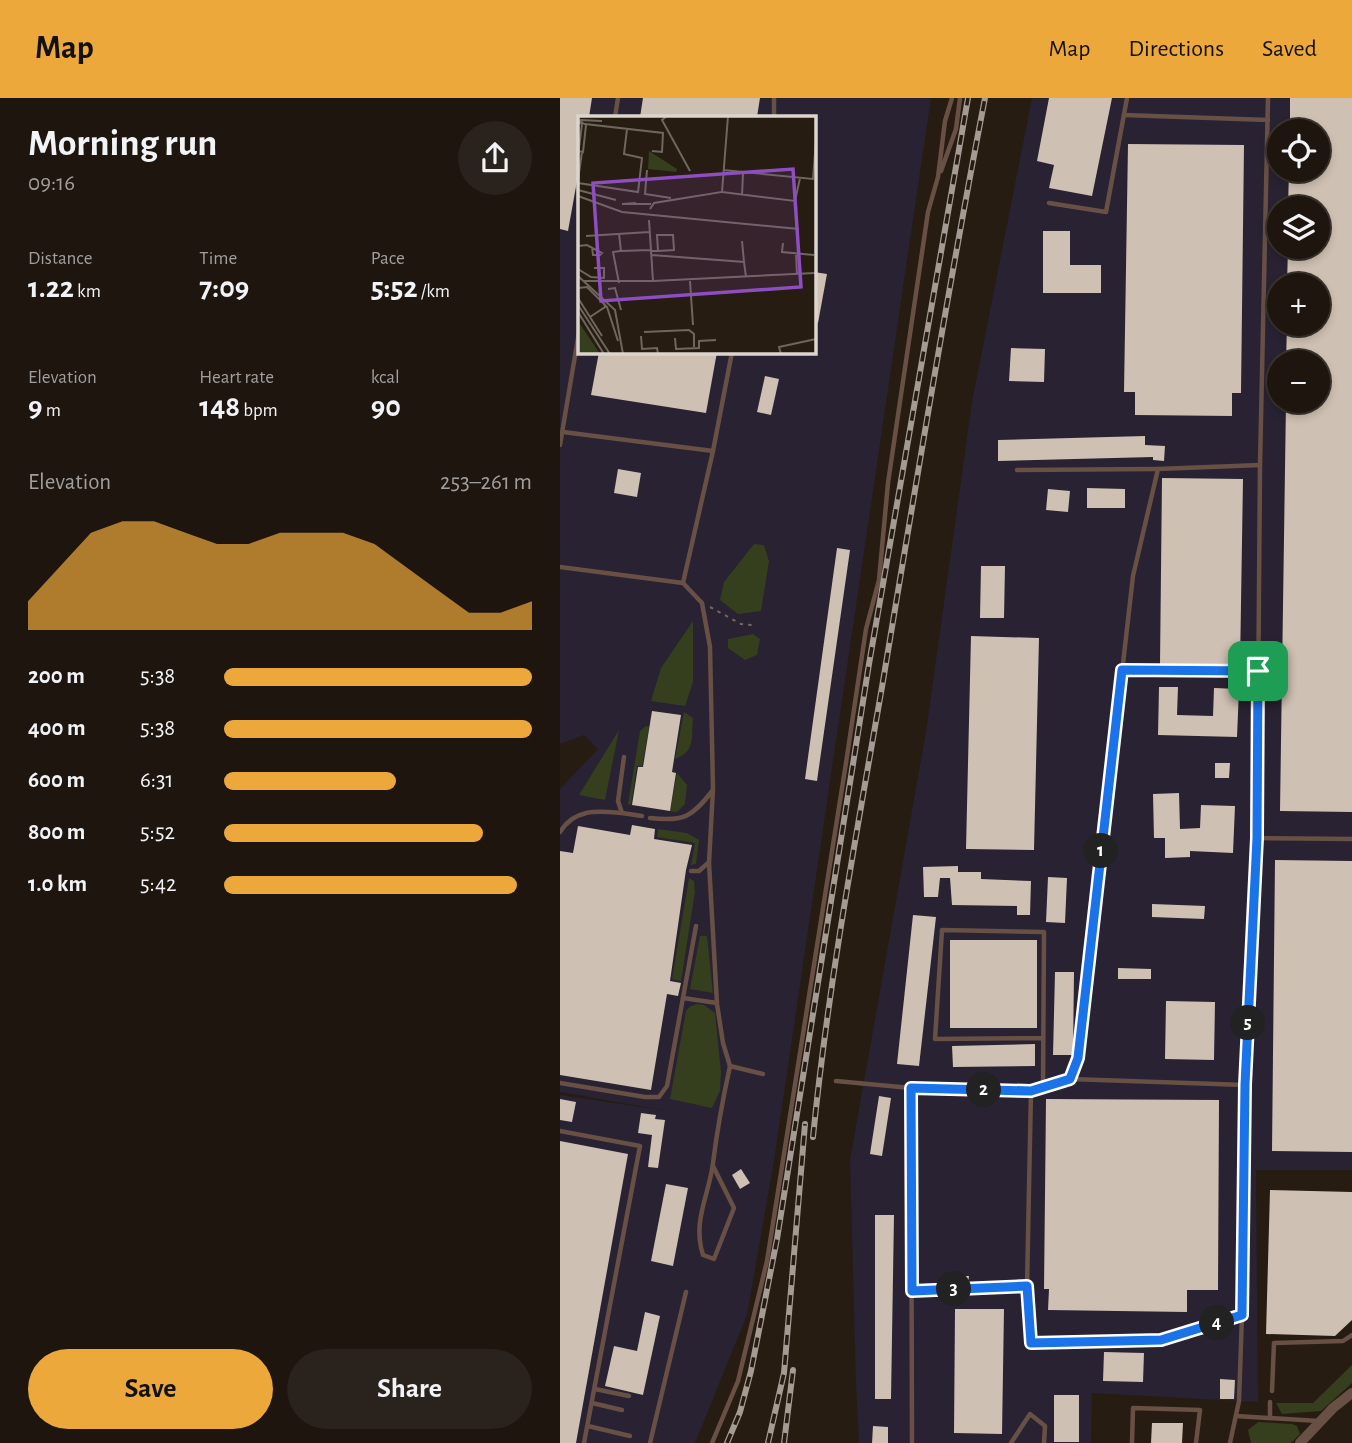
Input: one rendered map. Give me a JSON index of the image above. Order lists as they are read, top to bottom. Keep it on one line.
{"page":{"header":"Map","nav":["Map","Directions","Saved"],"heading":["Morning run","09:16"],"map_buttons":["+","−"],"stats":[["Distance","1.22 km"],["Time","7:09"],["Pace","5:52 /km"],["Elevation","9 m"],["Heart rate","148 bpm"],["kcal","90"]],"chart":["Elevation","253–261 m"],"list":[{"name":"200 m","note":"5:38"},{"name":"400 m","note":"5:38"},{"name":"600 m","note":"6:31"},{"name":"800 m","note":"5:52"},{"name":"1.0 km","note":"5:42"}],"pins":["1","5","2","3","4"],"buttons":["Save","Share"]}}
